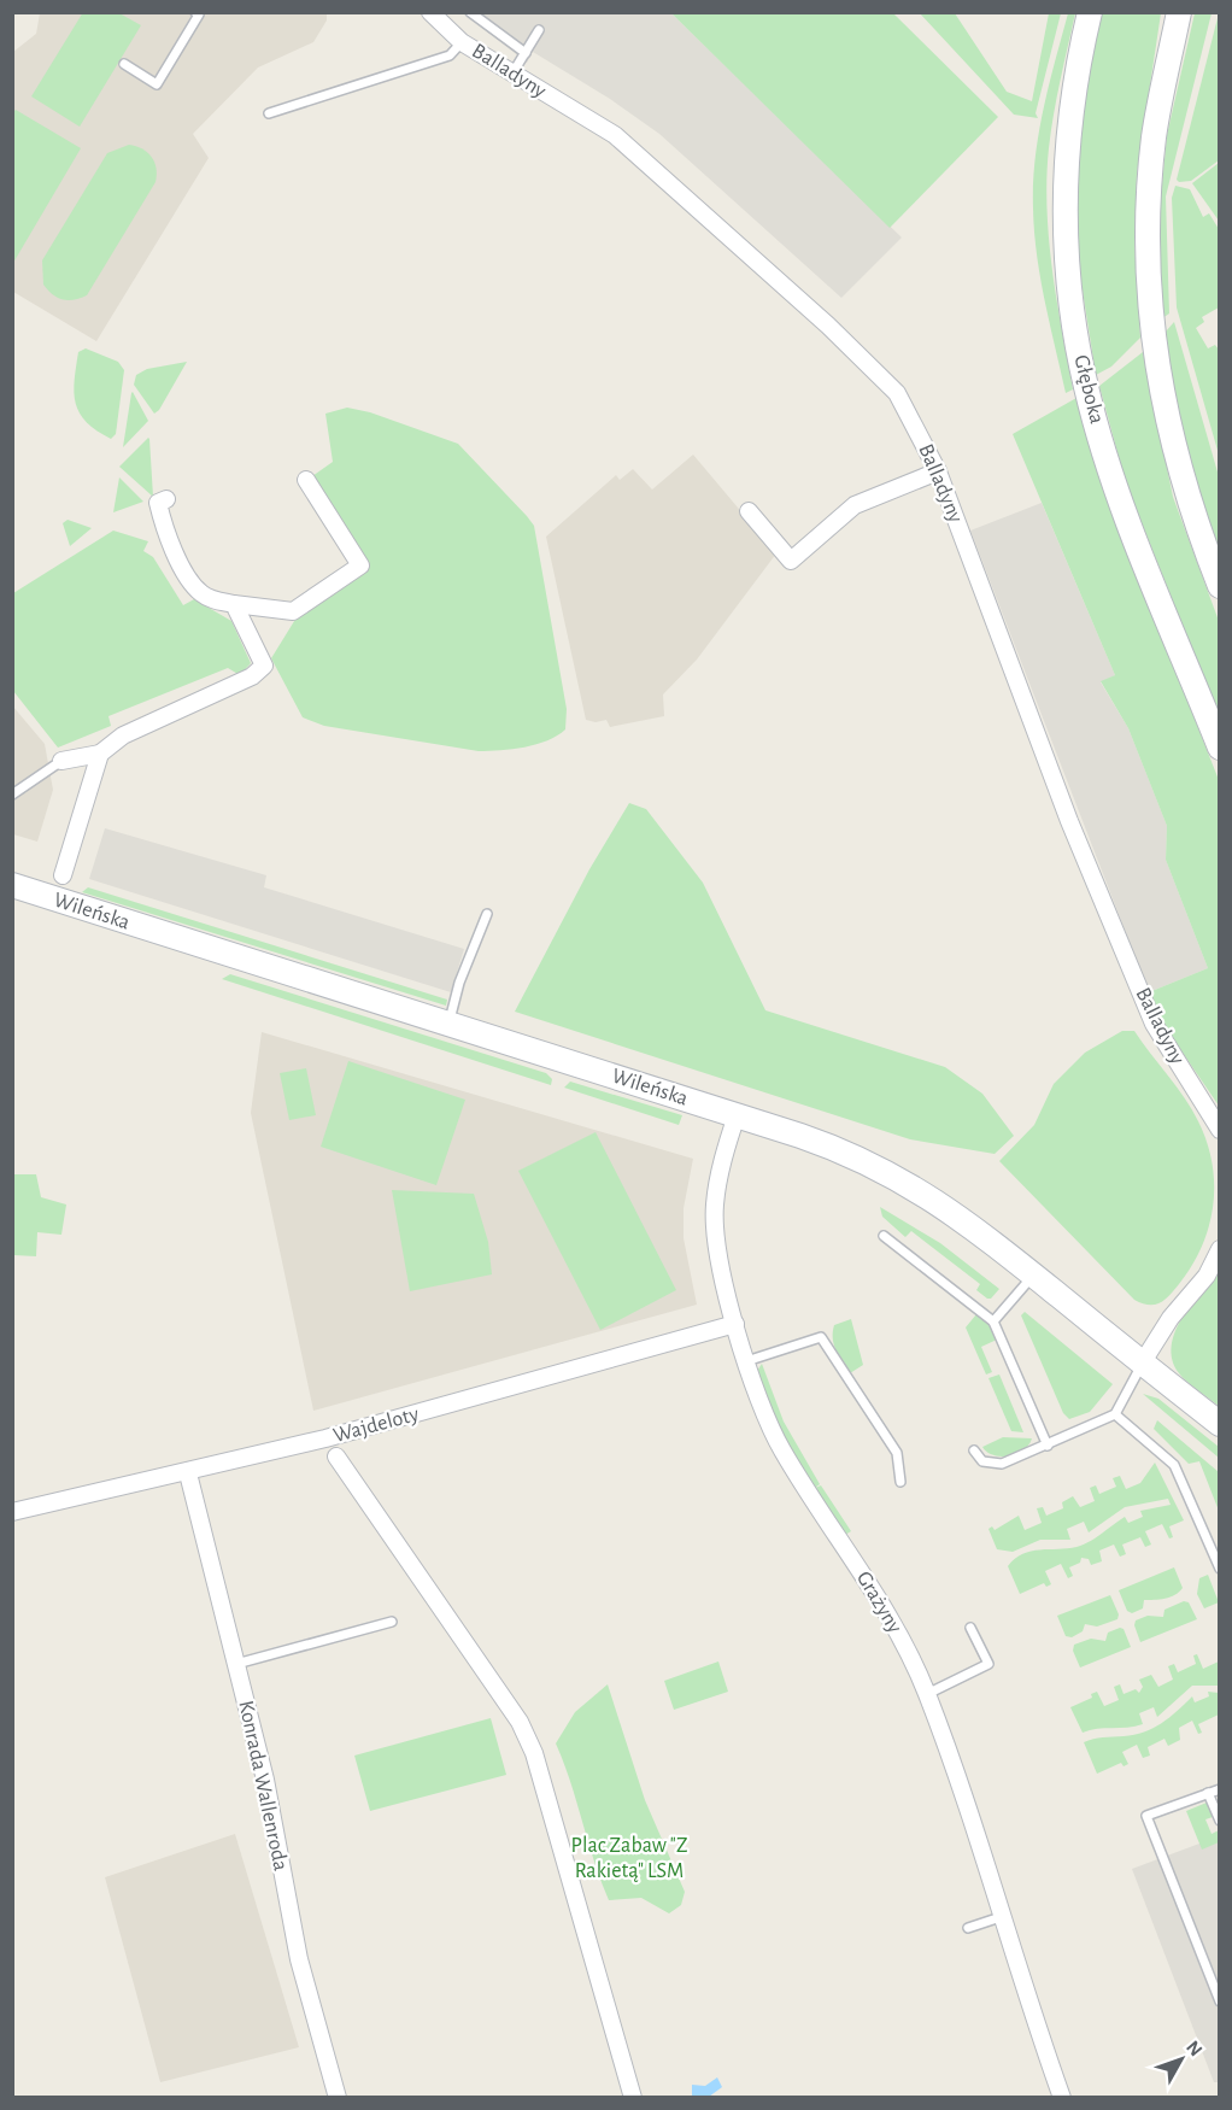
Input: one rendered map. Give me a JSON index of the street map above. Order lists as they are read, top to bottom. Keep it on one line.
{"streets":{"street":["Balladyny","Głęboka","Wileńska","Wajdeloty","Grażyny","Konrada Wallenroda"]},"crossings":[["Wileńska","Grażyny"],["Wajdeloty","Grażyny"],["Wajdeloty","Konrada Wallenroda"]],"parks":["Plac Zabaw \"Z Rakietą\" LSM"],"north":"top right"}
